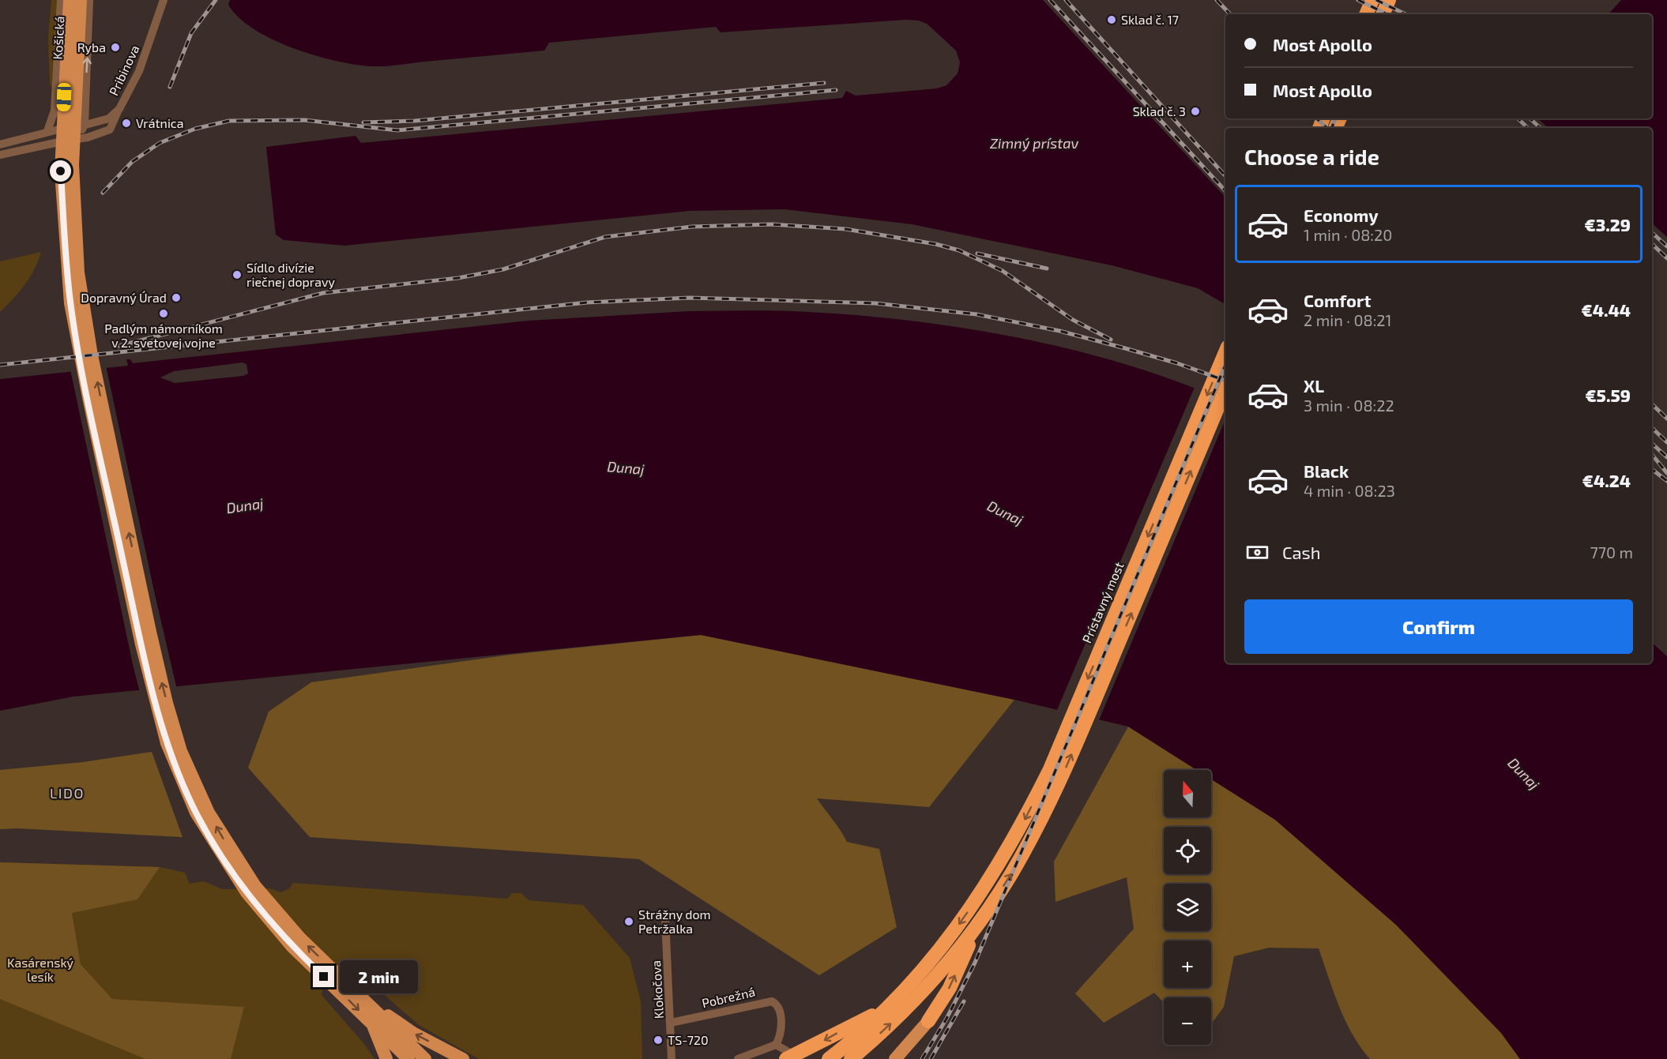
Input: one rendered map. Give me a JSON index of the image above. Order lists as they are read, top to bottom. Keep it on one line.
{"streets":{"highway":["Prístavný most"],"main road":["Košická"],"street":["Pribinova","Klokočova","Pobrežná"]},"crossings":[["Klokočova","Pobrežná"]],"districts":["LIDO"],"water":["Zimný prístav","Dunaj"],"parks":["Kasárenský lesík"],"places":["Sklad č. 17","Ryba","Sklad č. 3","Vrátnica","Sídlo divízie riečnej dopravy","Dopravný Úrad","Padlým námorníkom v 2. svetovej vojne","Strážny dom Petržalka","TS-720"],"north":"top","page":{"banner":["Most Apollo","Most Apollo"],"heading":"Choose a ride","list":[{"name":"Economy","note":"1 min · 08:20","value":"€3.29"},{"name":"Comfort","note":"2 min · 08:21","value":"€4.44"},{"name":"XL","note":"3 min · 08:22","value":"€5.59"},{"name":"Black","note":"4 min · 08:23","value":"€4.24"}],"pay":["Cash","770 m"],"buttons":"Confirm","map_buttons":["+","−"],"bubble":"2 min"}}
